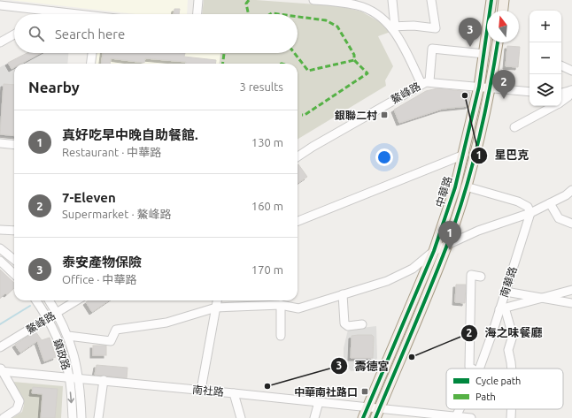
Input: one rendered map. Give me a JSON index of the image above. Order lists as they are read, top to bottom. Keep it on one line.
{"streets":{"main road":["中華路"],"street":["鰲峰路","南華路","鎮政路","南社路"]},"crossings":[["鰲峰路","中華路"],["鰲峰路","鎮政路"],["中華路","南社路"],["南華路","南社路"],["鎮政路","南社路"]],"places":{"other":["星巴克","海之味餐廳","壽德宮"],"transit":["銀聯二村","中華南社路口"]},"legend":["Cycle path","Path"],"north":"top","page":{"map_buttons":["+","−"],"search":"Search here","pins":["3","2","1"],"heading":["Nearby","3 results"],"list":[{"mark":"1","name":"真好吃早中晚自助餐館.","note":"Restaurant · 中華路","value":"130 m"},{"mark":"2","name":"7-Eleven","note":"Supermarket · 鰲峰路","value":"160 m"},{"mark":"3","name":"泰安產物保險","note":"Office · 中華路","value":"170 m"}]}}
